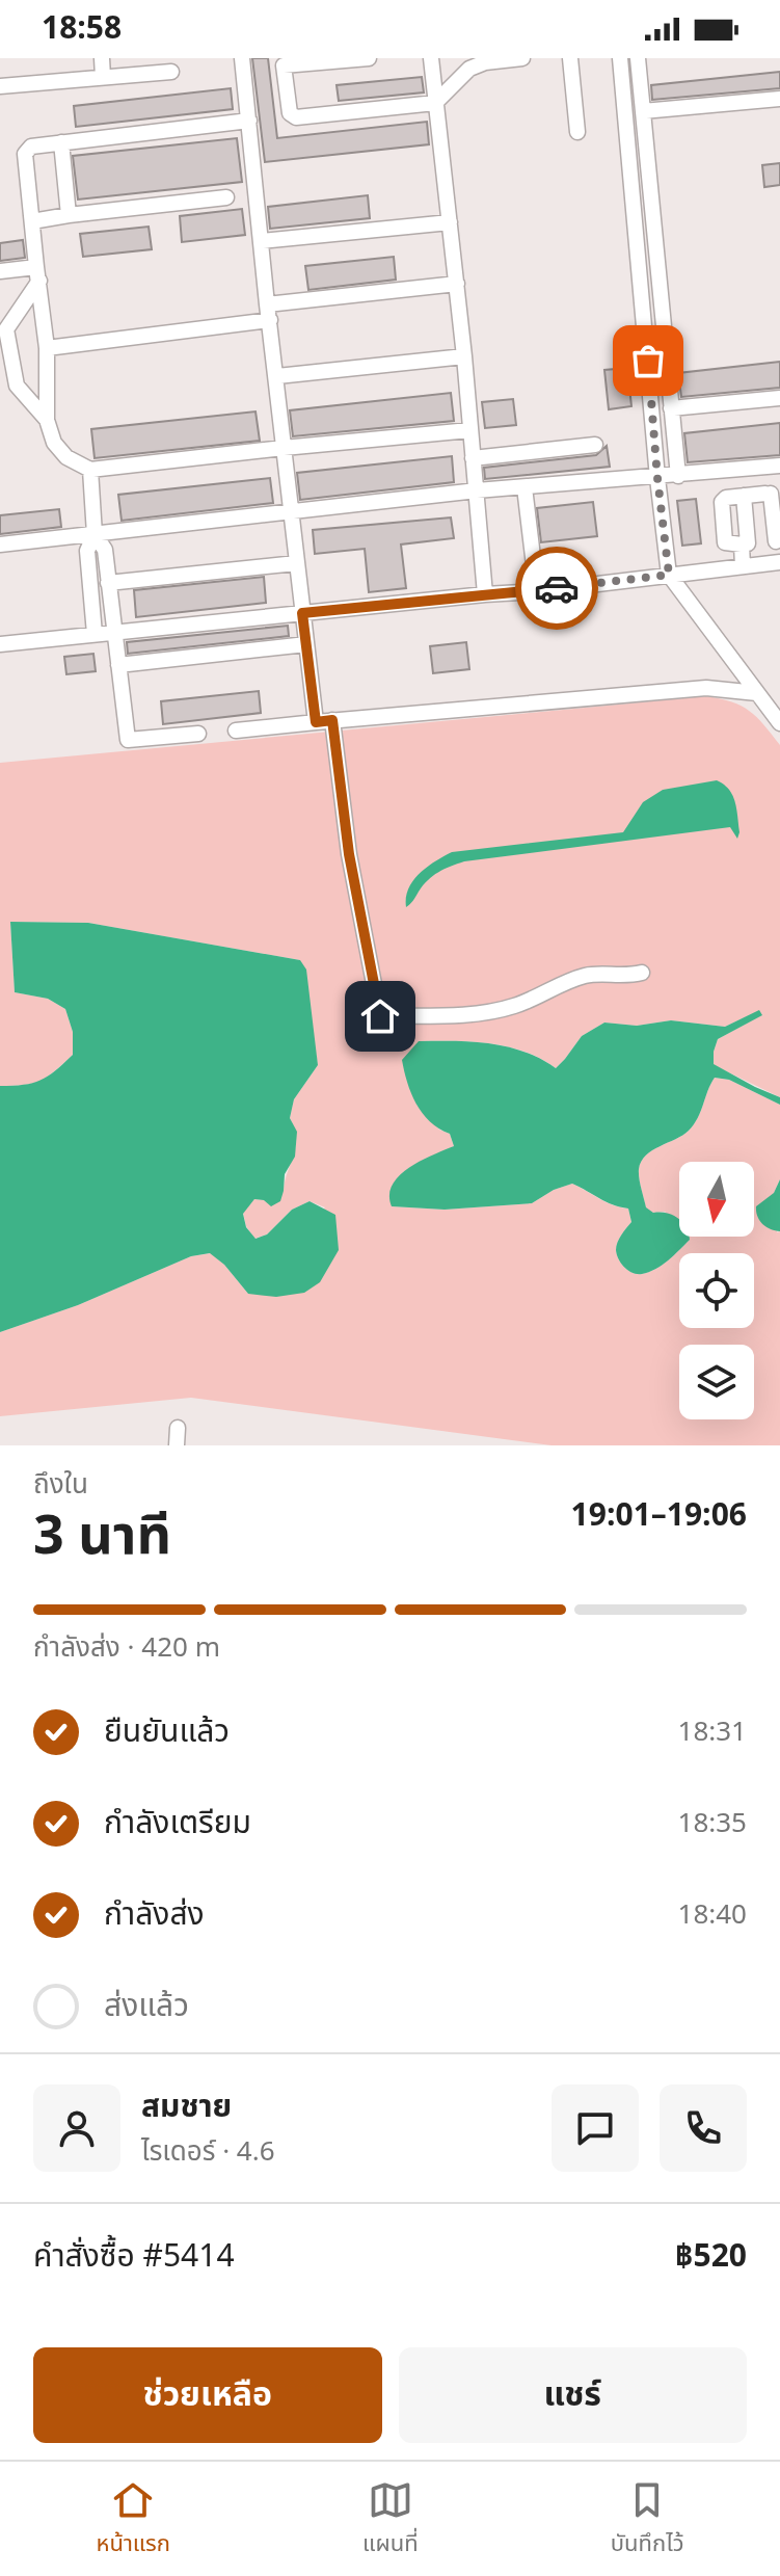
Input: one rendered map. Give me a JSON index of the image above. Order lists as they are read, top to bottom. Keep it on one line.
{"north":"bottom","page":{"status":"18:58","heading":["3 นาที","ถึงใน","19:01–19:06"],"panel":["สมชาย","ไรเดอร์ · 4.6","คำสั่งซื้อ #5414","฿520"],"bar":"กำลังส่ง · 420 m","list":[["ยืนยันแล้ว","18:31"],["กำลังเตรียม","18:35"],["กำลังส่ง","18:40"],"ส่งแล้ว"],"buttons":["ช่วยเหลือ","แชร์"],"tabs":["หน้าแรก","แผนที่","บันทึกไว้"]}}
